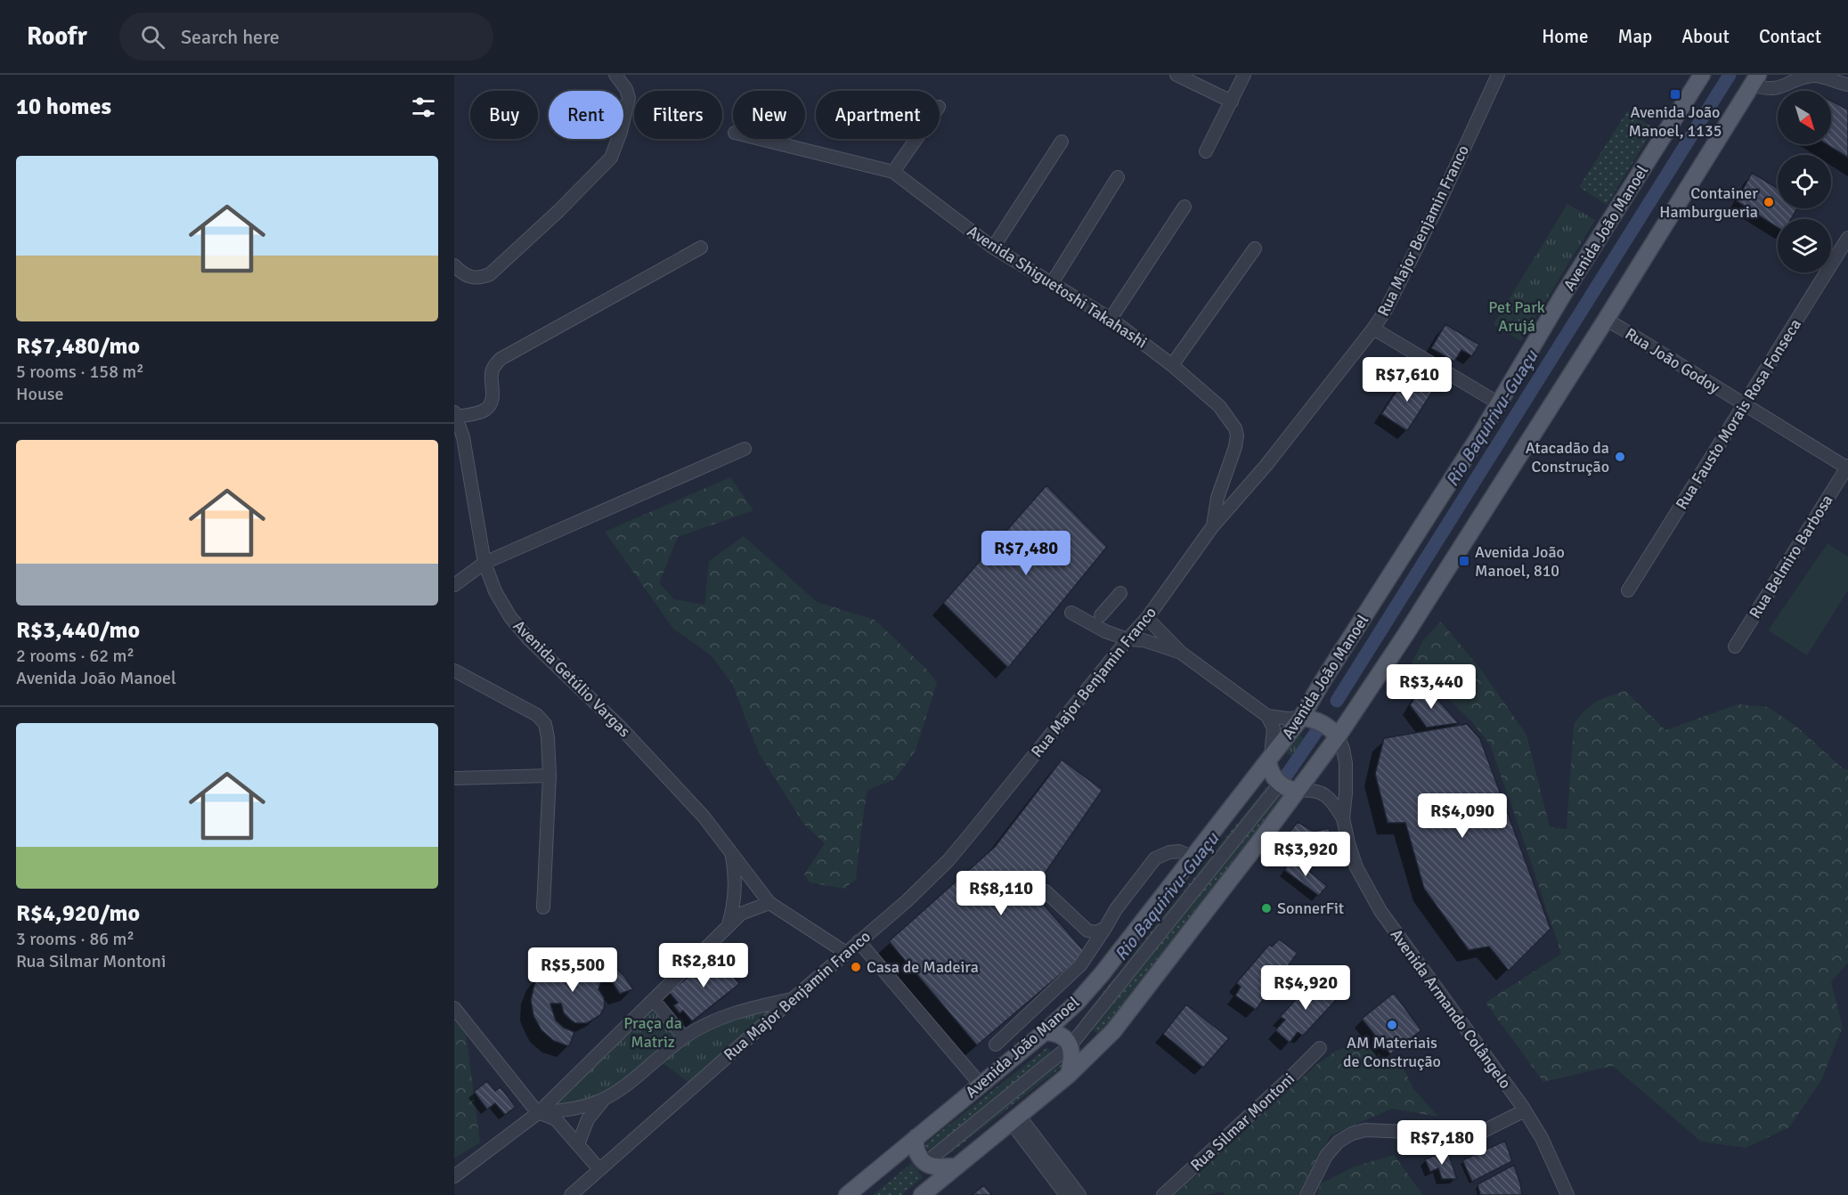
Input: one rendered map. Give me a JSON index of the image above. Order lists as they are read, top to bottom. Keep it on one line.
{"streets":{"main road":["Avenida João Manoel"],"street":["Rua Major Benjamin Franco","Avenida Shiguetoshi Takahashi","Rua João Godoy","Rua Fausto Morais Rosa Fonseca","Rua Belmiro Barbosa","Avenida Getúlio Vargas","Avenida Armando Colângelo","Rua Silmar Montoni"]},"crossings":[["Rua Major Benjamin Franco","Avenida Shiguetoshi Takahashi"],["Rua Major Benjamin Franco","Avenida Getúlio Vargas"],["Rua João Godoy","Rua Fausto Morais Rosa Fonseca"],["Rua João Godoy","Rua Belmiro Barbosa"]],"water":["Rio Baquirivu-Guaçu"],"parks":["Pet Park Arujá","Praça da Matriz"],"places":{"transit":["Avenida João Manoel, 1135","Avenida João Manoel, 810"],"other":["Container Hamburgueria","Atacadão da Construção","SonnerFit","Casa de Madeira","AM Materiais de Construção"]},"north":"bottom right","page":{"header":"Roofr","search":"Search here","nav":["Home","Map","About","Contact"],"heading":"10 homes","chip":["Buy","Rent","Filters","New","Apartment"],"list":[{"name":"R$7,480/mo","note":"5 rooms · 158 m² · House"},{"name":"R$3,440/mo","note":"2 rooms · 62 m² · Avenida João Manoel"},{"name":"R$4,920/mo","note":"3 rooms · 86 m² · Rua Silmar Montoni"}],"price":["R$7,610","R$7,480","R$3,440","R$4,090","R$3,920","R$8,110","R$2,810","R$5,500","R$4,920","R$7,180"]}}
